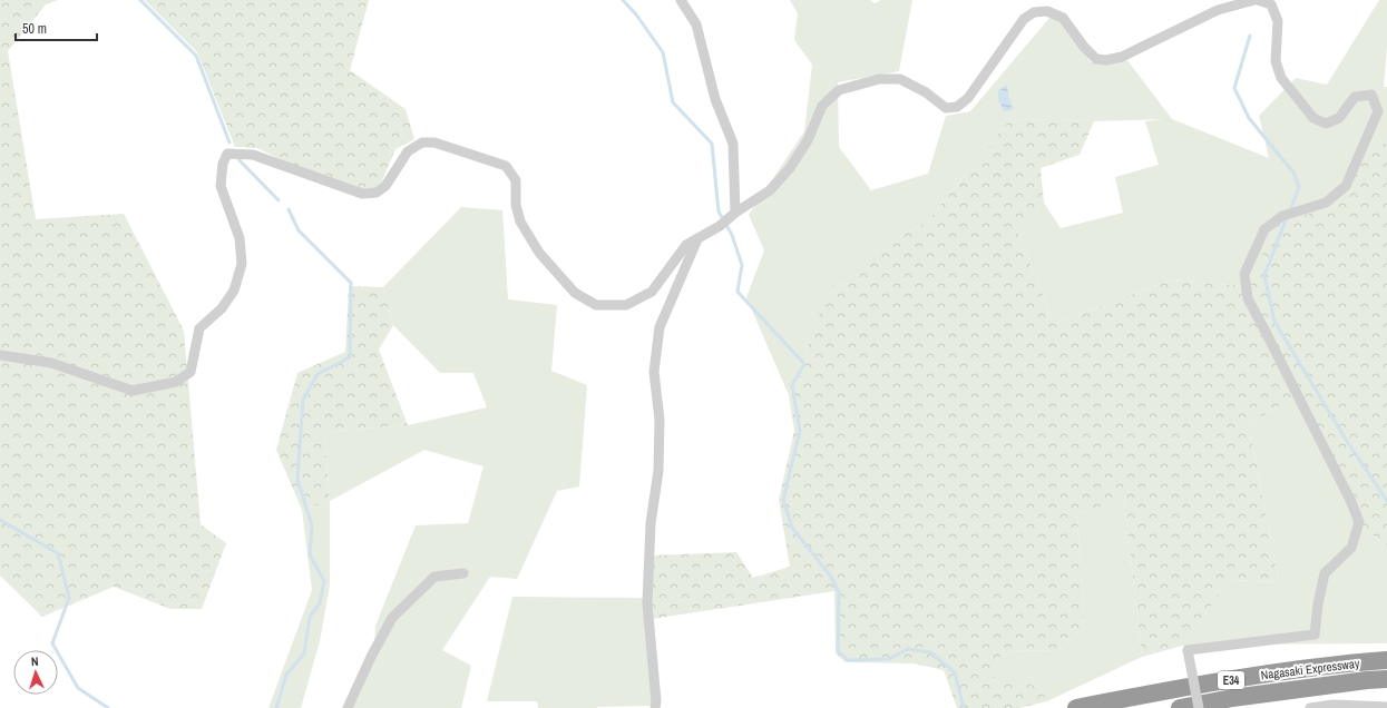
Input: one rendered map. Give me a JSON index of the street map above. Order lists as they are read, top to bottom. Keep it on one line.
{"streets":{"highway":["Nagasaki Expressway","E34"]},"scale_bar":"50 m","north":"top"}
